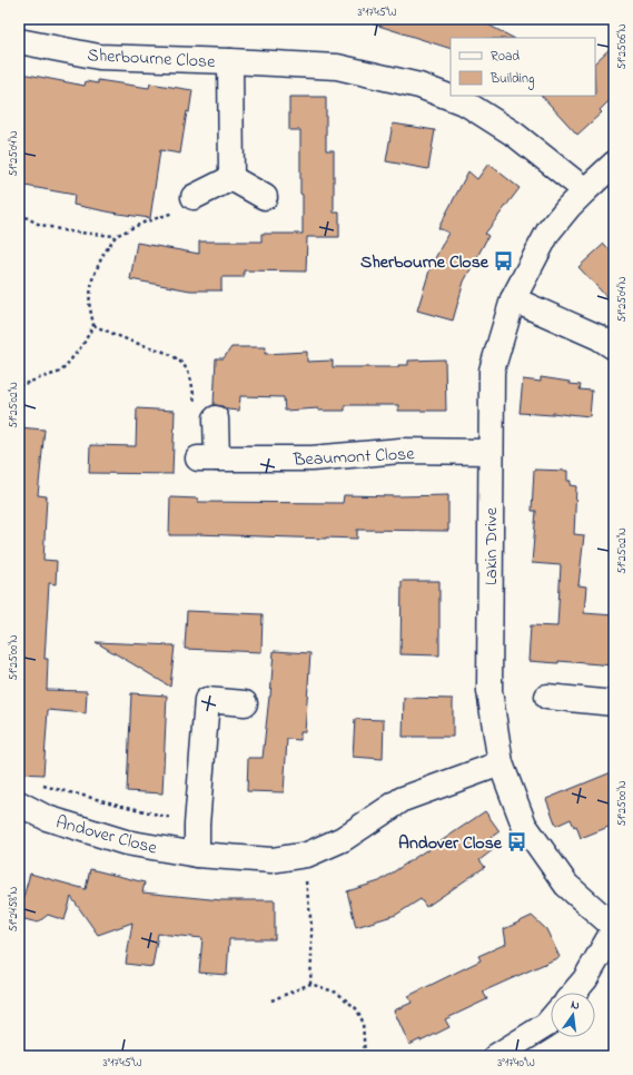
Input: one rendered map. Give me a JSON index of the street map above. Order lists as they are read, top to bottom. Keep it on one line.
{"streets":{"street":["Sherbourne Close","Beaumont Close","Lakin Drive","Andover Close"]},"crossings":[["Sherbourne Close","Lakin Drive"],["Beaumont Close","Lakin Drive"],["Lakin Drive","Andover Close"]],"places":{"bus stop":["Sherbourne Close","Andover Close"]},"legend":["Road","Building"],"north":"top","coordinates":["3°17'45\"W","51°25'06\"N","51°25'04\"N","51°25'02\"N","51°25'00\"N","51°24'58\"N","3°17'40\"W"]}
